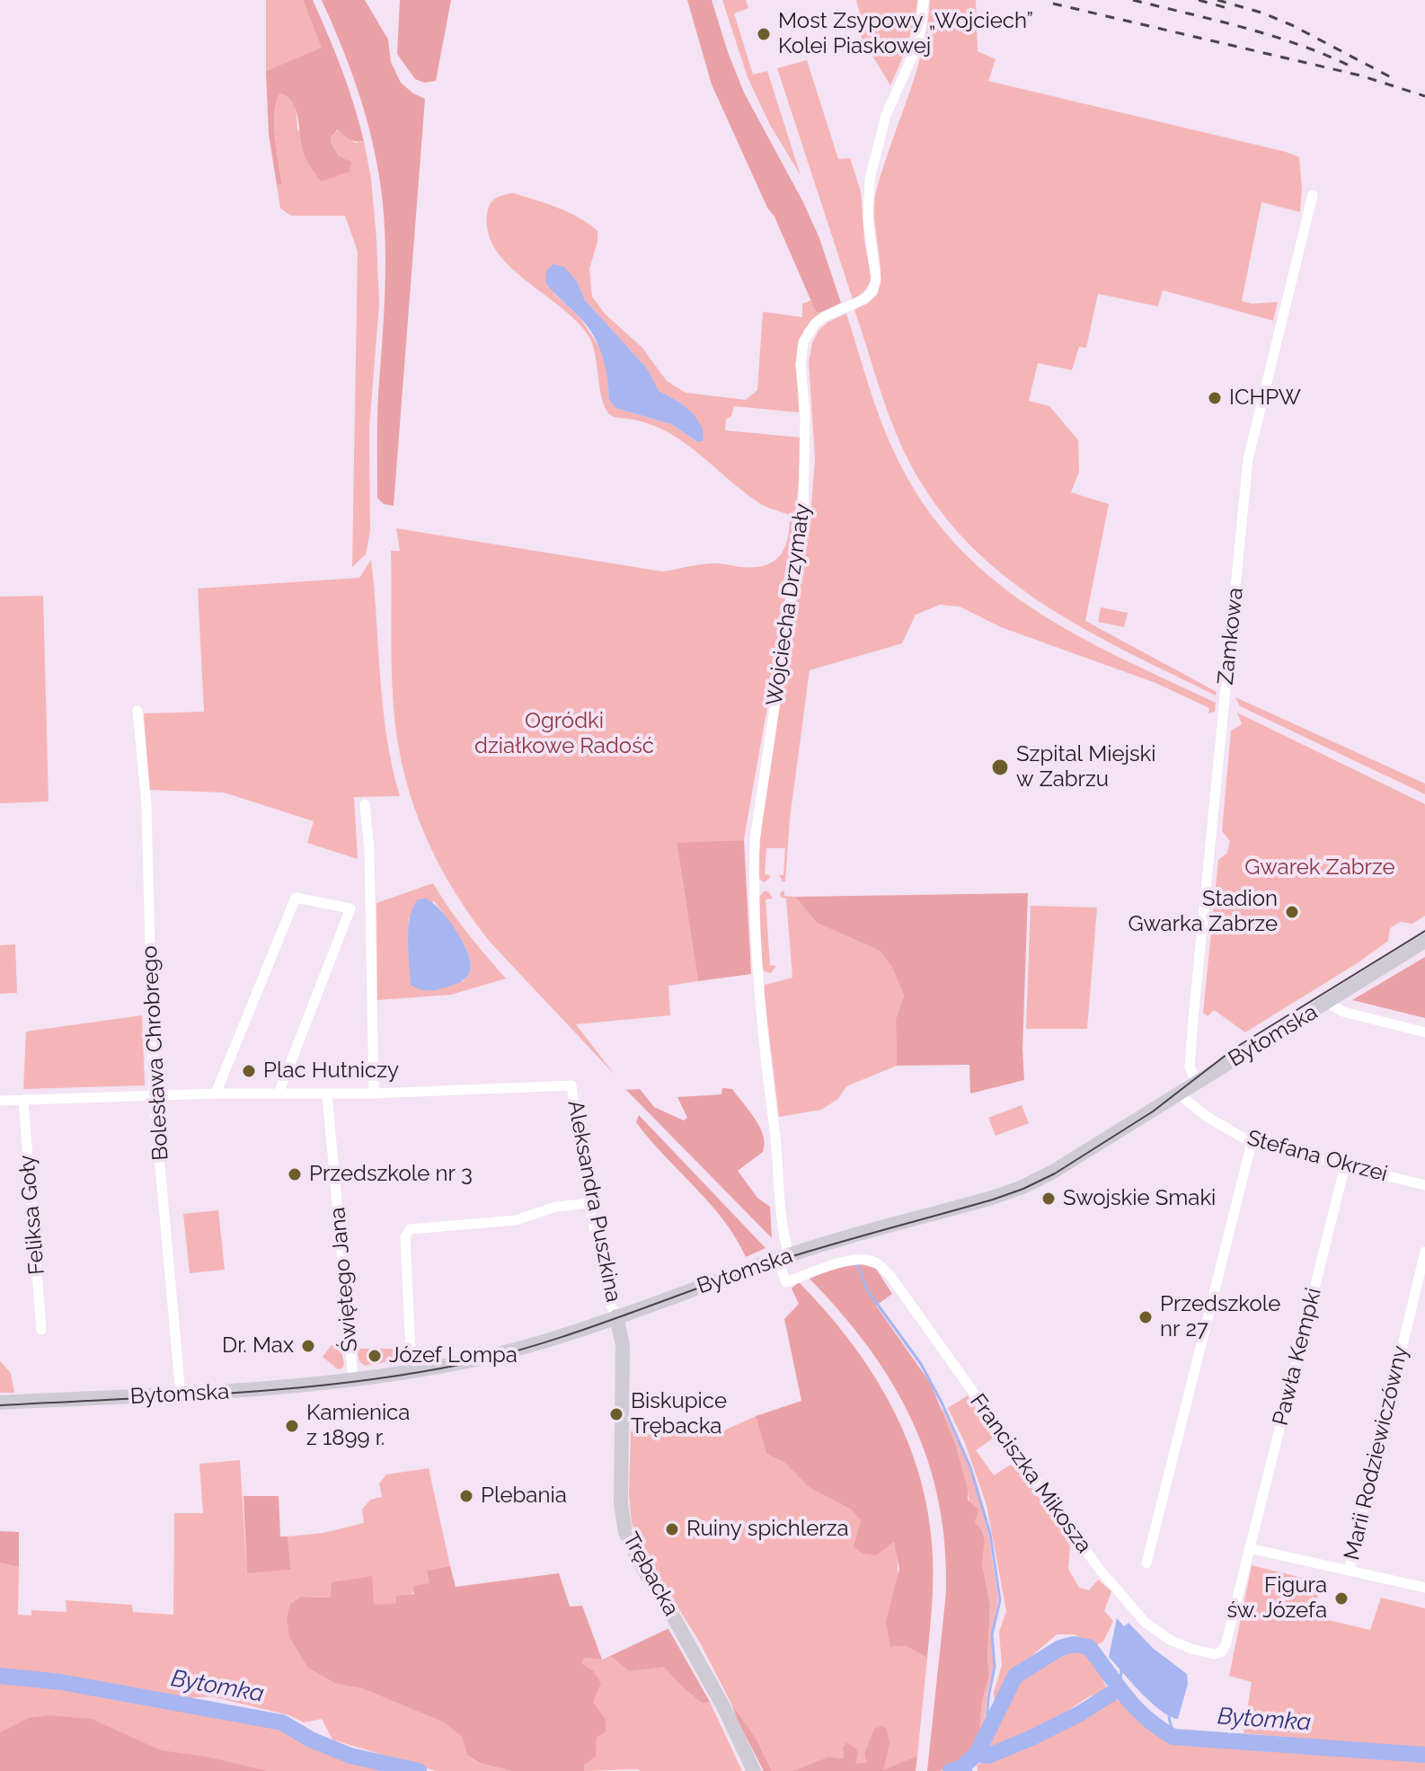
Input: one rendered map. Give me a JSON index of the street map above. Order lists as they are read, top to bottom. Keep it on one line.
{"streets":{"street":["Wojciecha Drzymały","Zamkowa","Bytomska","Bolesława Chrobrego","Stefana Okrzei","Aleksandra Puszkina","Feliksa Goły","Świętego Jana","Pawła Kempki","Marii Rodziewiczówny","Franciszka Mikosza","Trębacka"]},"crossings":[["Wojciecha Drzymały","Bytomska"],["Wojciecha Drzymały","Franciszka Mikosza"],["Zamkowa","Bytomska"],["Bytomska","Bolesława Chrobrego"],["Bytomska","Stefana Okrzei"],["Bytomska","Aleksandra Puszkina"],["Bytomska","Świętego Jana"],["Bytomska","Franciszka Mikosza"],["Bytomska","Trębacka"],["Stefana Okrzei","Pawła Kempki"],["Aleksandra Puszkina","Trębacka"],["Pawła Kempki","Franciszka Mikosza"]],"water":["Bytomka"],"parks":["Ogródki działkowe Radość","Gwarek Zabrze"],"places":["Most Zsypowy „Wojciech” Kolei Piaskowej","ICHPW","Szpital Miejski w Zabrzu","Stadion Gwarka Zabrze","Plac Hutniczy","Przedszkole nr 3","Swojskie Smaki","Przedszkole nr 27","Dr. Max","Józef Lompa","Biskupice Trębacka","Kamienica z 1899 r.","Plebania","Ruiny spichlerza","Figura św. Józefa"]}
